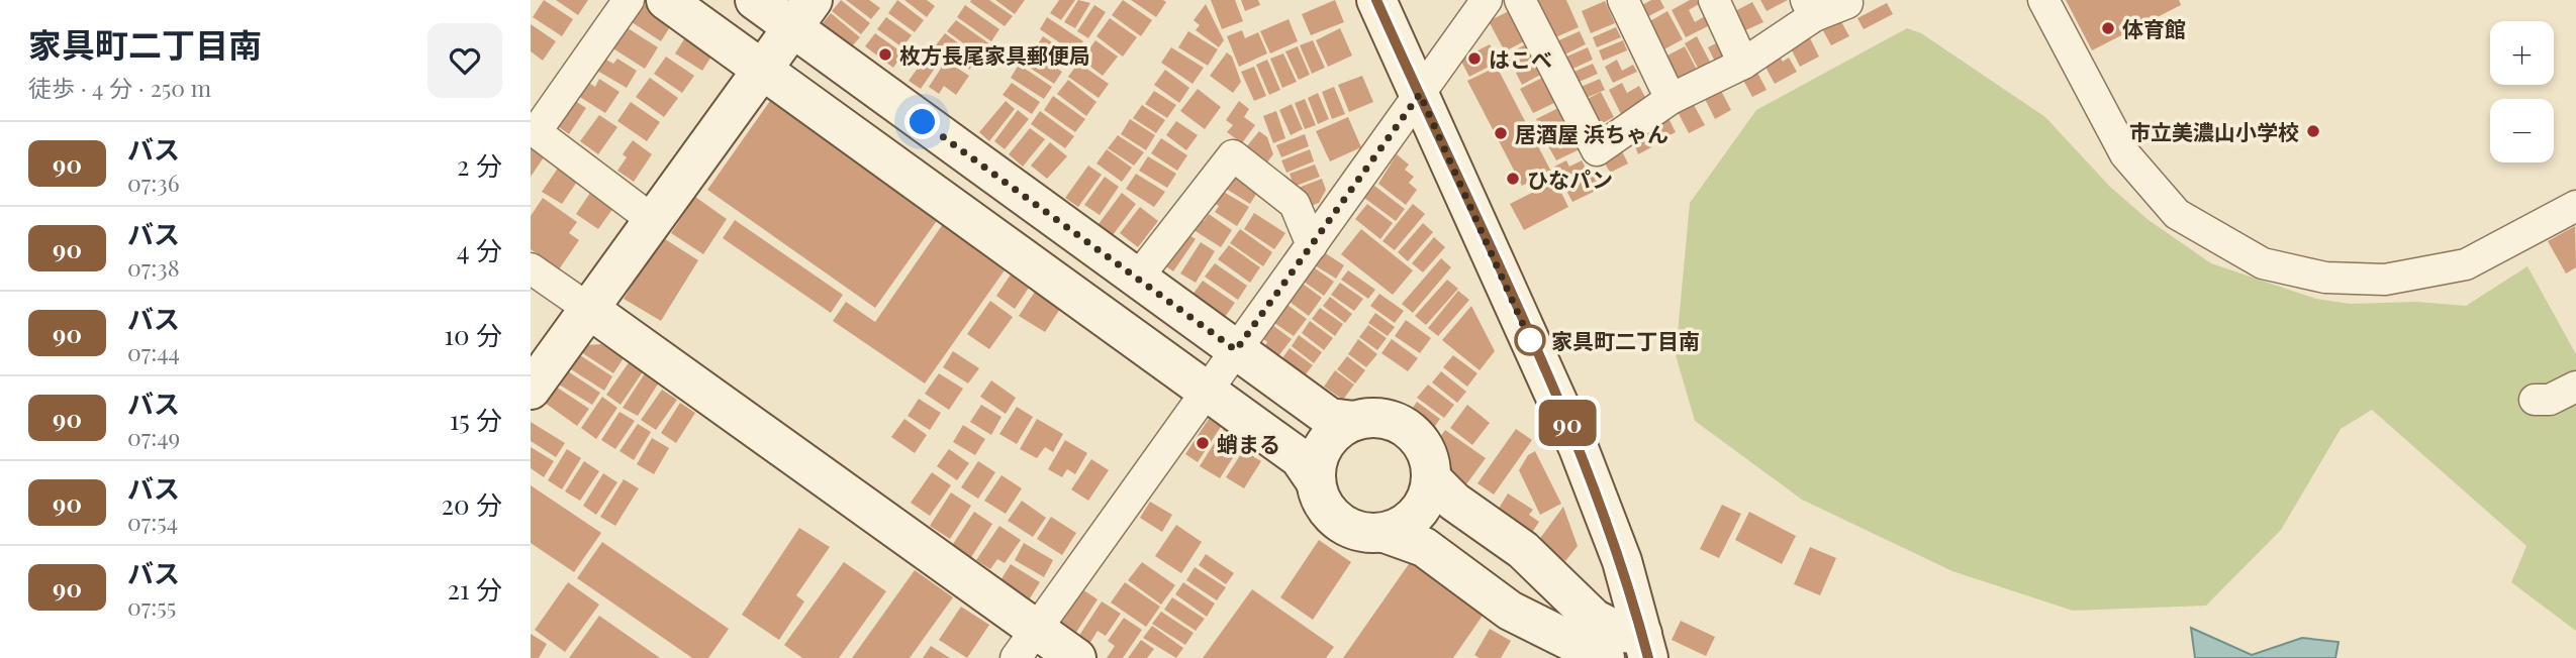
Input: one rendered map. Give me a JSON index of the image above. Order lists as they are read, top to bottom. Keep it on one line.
{"places":["体育館","枚方長尾家具郵便局","はこべ","市立美濃山小学校","居酒屋 浜ちゃん","ひなパン","家具町二丁目南","蛸まる"],"lines":["bus line 90"],"page":{"heading":["家具町二丁目南","徒歩 · 4 分 · 250 m"],"on_map":"90","map_buttons":["+","−"],"list":[{"mark":"90","name":"バス","note":"07:36","value":"2 分"},{"mark":"90","name":"バス","note":"07:38","value":"4 分"},{"mark":"90","name":"バス","note":"07:44","value":"10 分"},{"mark":"90","name":"バス","note":"07:49","value":"15 分"},{"mark":"90","name":"バス","note":"07:54","value":"20 分"},{"mark":"90","name":"バス","note":"07:55","value":"21 分"}]}}
